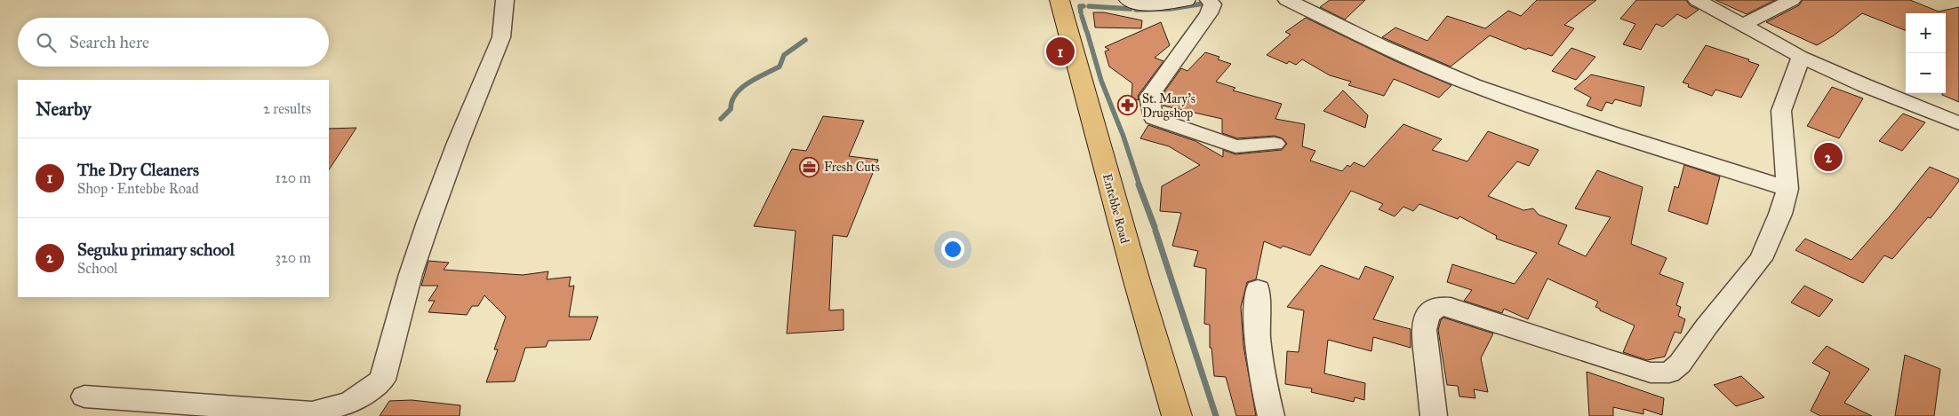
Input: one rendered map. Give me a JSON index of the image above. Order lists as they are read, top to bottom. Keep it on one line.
{"streets":{"main road":["Entebbe Road"]},"places":{"pharmacy":["St. Mary's Drugshop"],"office":["Fresh Cuts"]},"page":{"map_buttons":["+","−"],"search":"Search here","pins":["1","2"],"heading":["Nearby","2 results"],"list":[{"mark":"1","name":"The Dry Cleaners","note":"Shop · Entebbe Road","value":"120 m"},{"mark":"2","name":"Seguku primary school","note":"School","value":"320 m"}]}}
